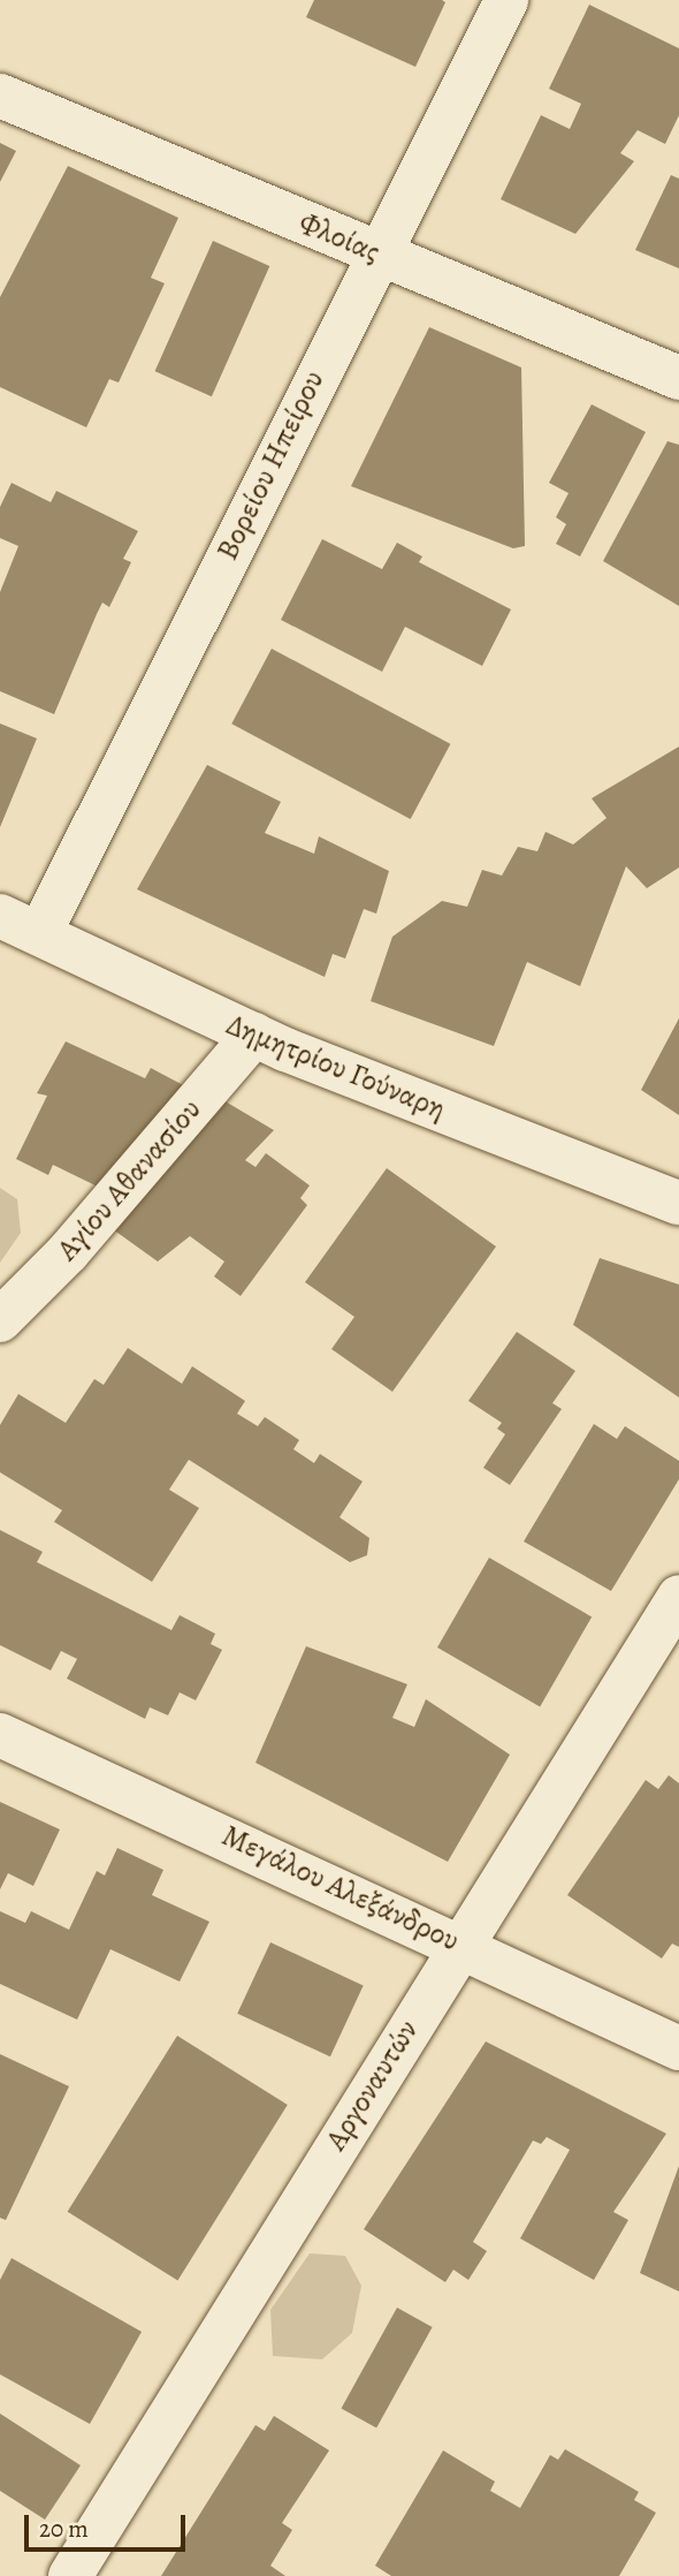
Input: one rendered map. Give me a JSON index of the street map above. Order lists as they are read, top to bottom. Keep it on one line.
{"streets":{"street":["Φλοίας","Βορείου Ηπείρου","Δημητρίου Γούναρη","Αγίου Αθανασίου","Μεγάλου Αλεξάνδρου","Αργοναυτών"]},"crossings":[["Φλοίας","Βορείου Ηπείρου"],["Βορείου Ηπείρου","Δημητρίου Γούναρη"],["Δημητρίου Γούναρη","Αγίου Αθανασίου"],["Μεγάλου Αλεξάνδρου","Αργοναυτών"]],"scale_bar":"20 m"}
